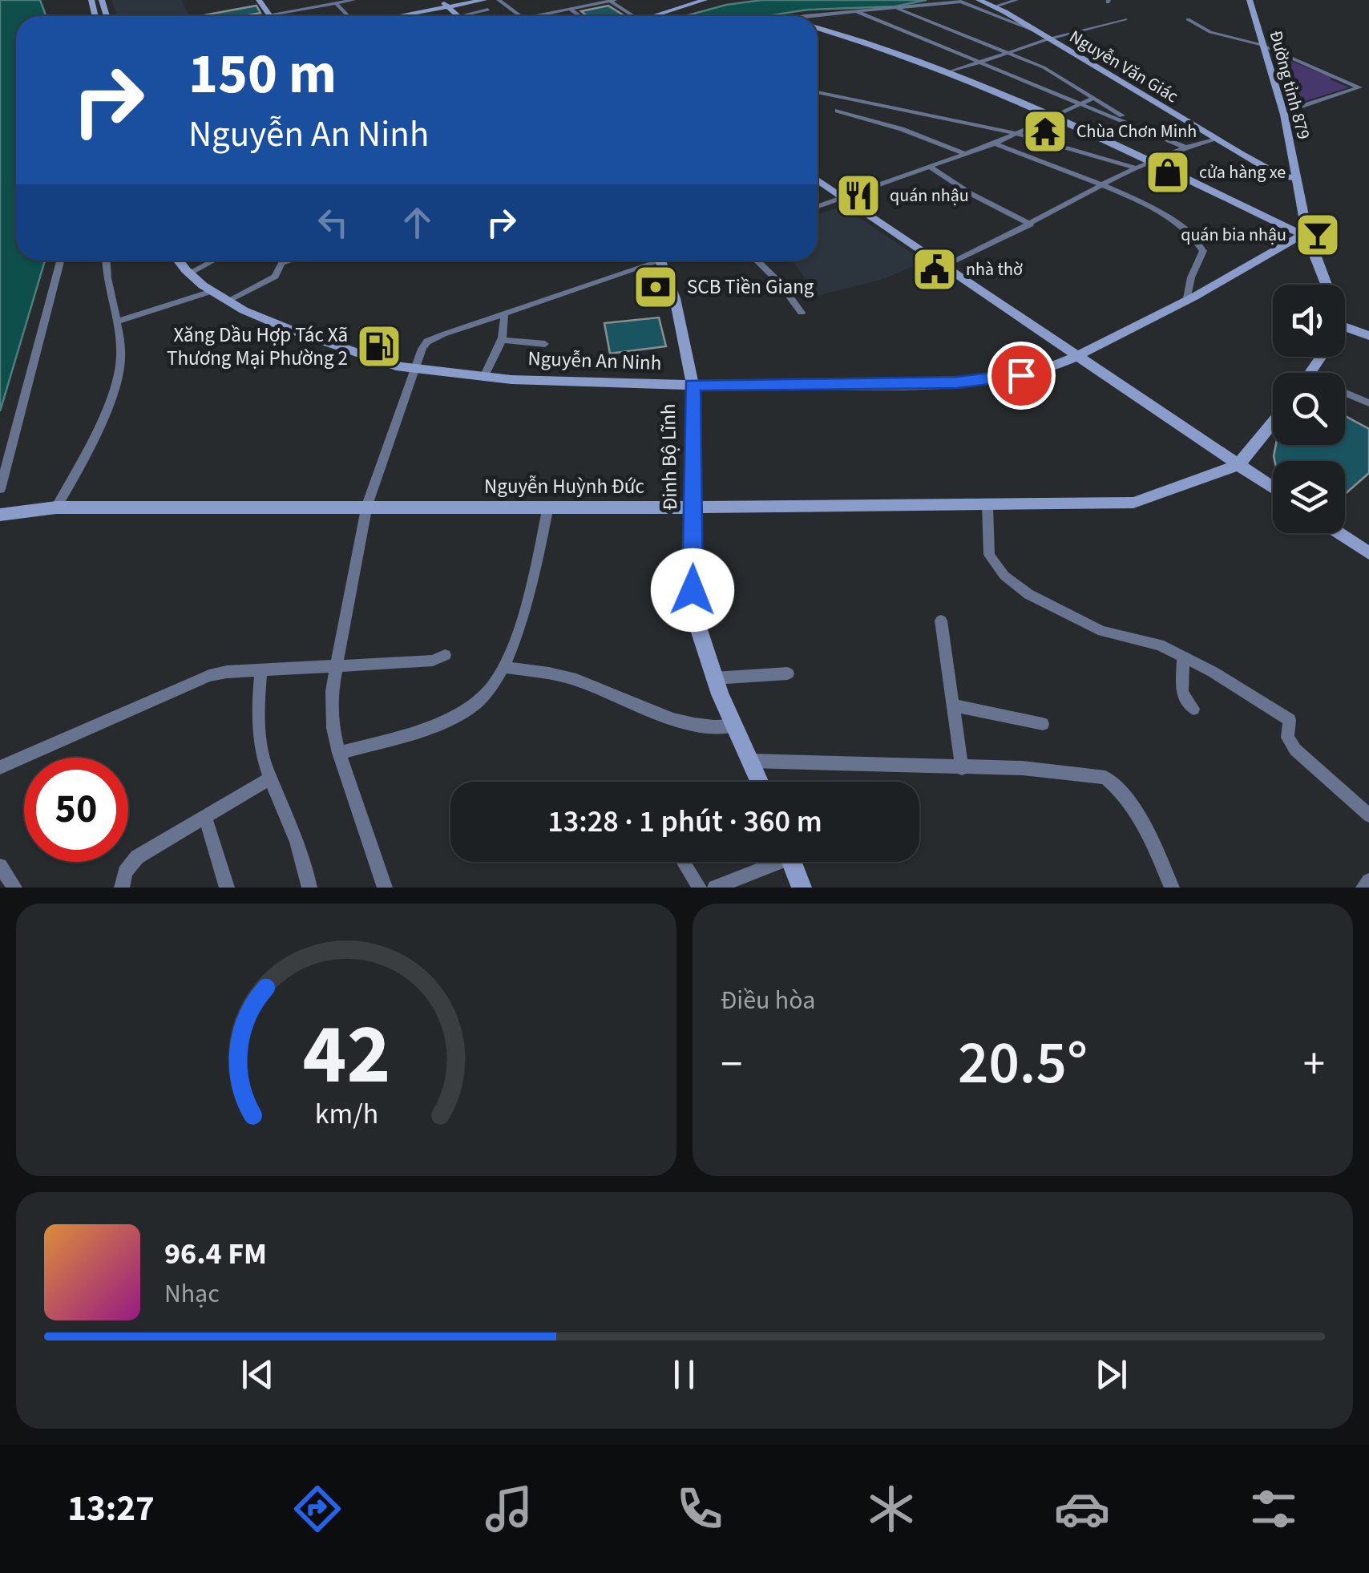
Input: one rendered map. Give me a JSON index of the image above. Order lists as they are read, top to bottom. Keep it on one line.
{"streets":{"street":["Nguyễn Văn Giác","Đường tỉnh 879","Nguyễn An Ninh","Đinh Bộ Lĩnh","Nguyễn Huỳnh Đức"]},"crossings":[["Nguyễn Văn Giác","Đường tỉnh 879"],["Đường tỉnh 879","Nguyễn An Ninh"],["Nguyễn An Ninh","Đinh Bộ Lĩnh"],["Đinh Bộ Lĩnh","Nguyễn Huỳnh Đức"]],"places":{"temple":["Chùa Chơn Minh"],"shop":["cửa hàng xe"],"restaurant":["quán nhậu"],"bar":["quán bia nhậu"],"public building":["nhà thờ"],"bank":["SCB Tiền Giang"],"fuel station":["Xăng Dầu Hợp Tác Xã Thương Mại Phường 2"]},"page":{"turn":["150 m","Nguyễn An Ninh"],"limit":"50","trip":"13:28 · 1 phút · 360 m","tile":"Điều hòa","heat":["−","20.5°","+"],"song":["96.4 FM","Nhạc"],"tabs":"13:27","gauge":["42","km/h"]}}
